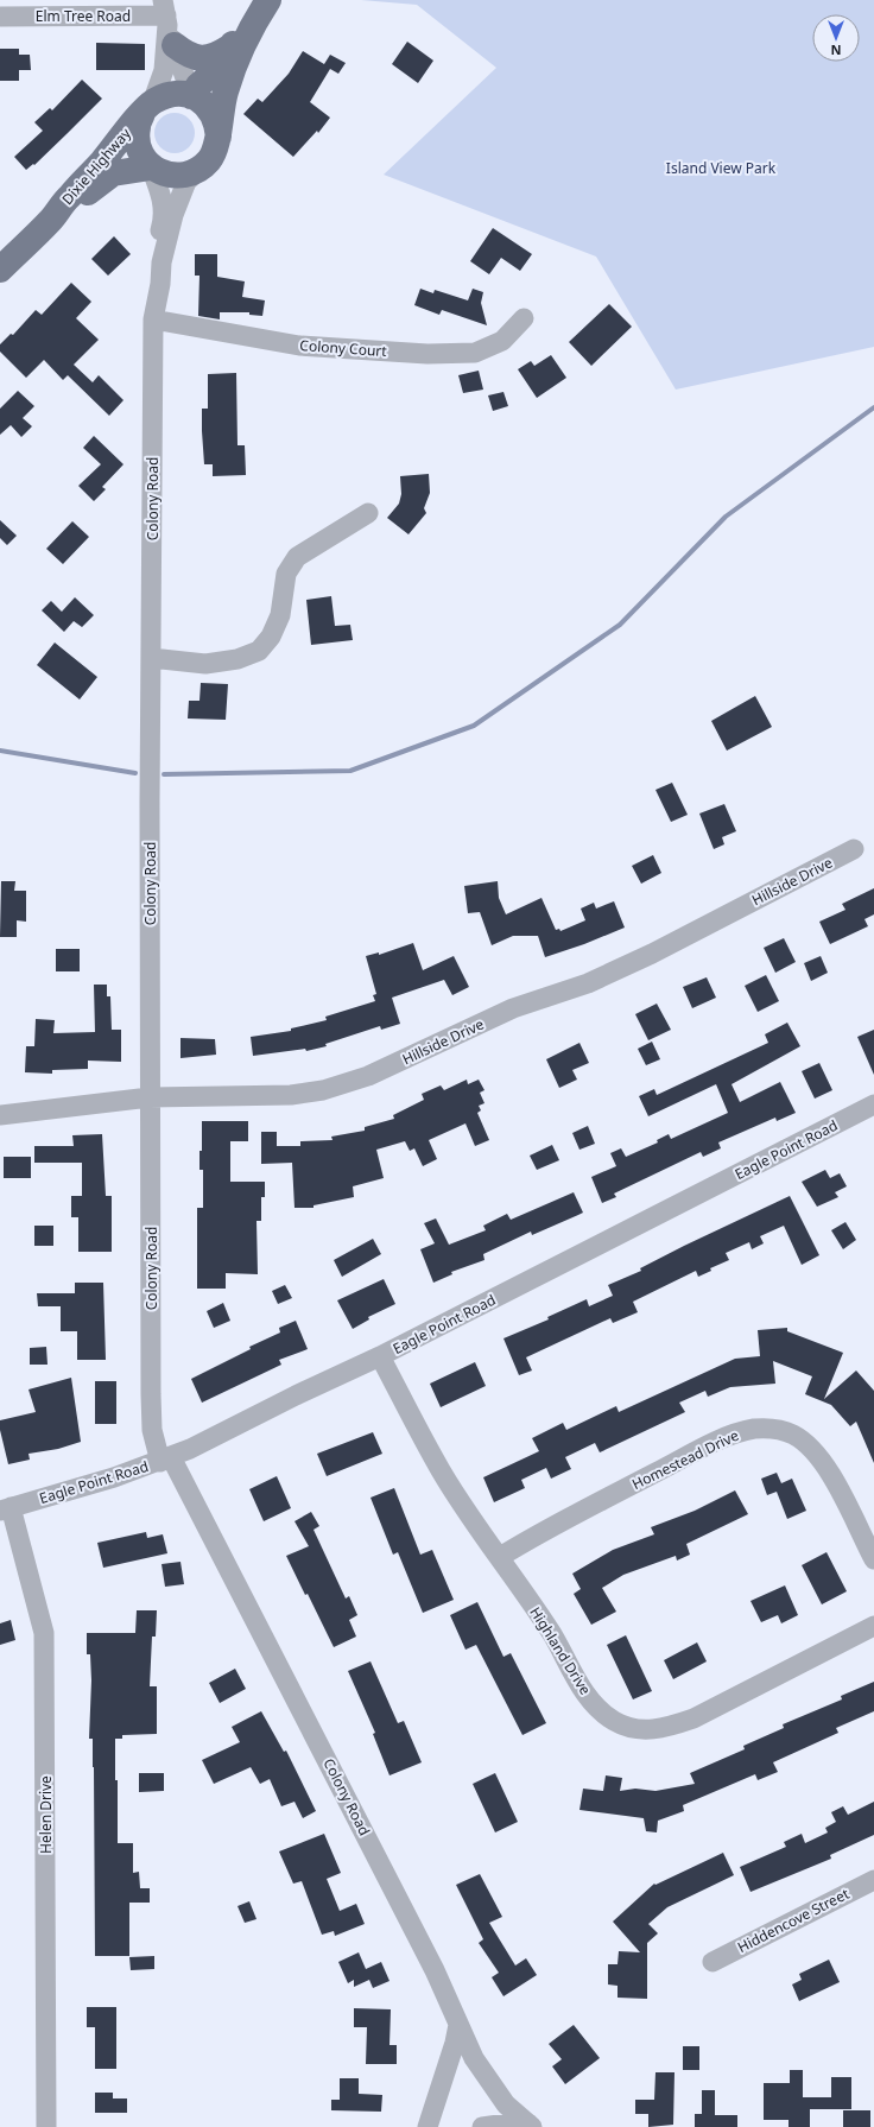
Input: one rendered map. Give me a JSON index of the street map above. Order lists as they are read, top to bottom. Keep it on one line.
{"streets":{"main road":["Dixie Highway"],"street":["Elm Tree Road","Colony Court","Colony Road","Hillside Drive","Eagle Point Road","Homestead Drive","Highland Drive","Helen Drive","Hiddencove Street"]},"crossings":[["Dixie Highway","Colony Road"],["Colony Court","Colony Road"],["Colony Road","Hillside Drive"],["Colony Road","Eagle Point Road"],["Eagle Point Road","Highland Drive"],["Eagle Point Road","Helen Drive"],["Homestead Drive","Highland Drive"]],"parks":["Island View Park"],"north":"bottom"}
